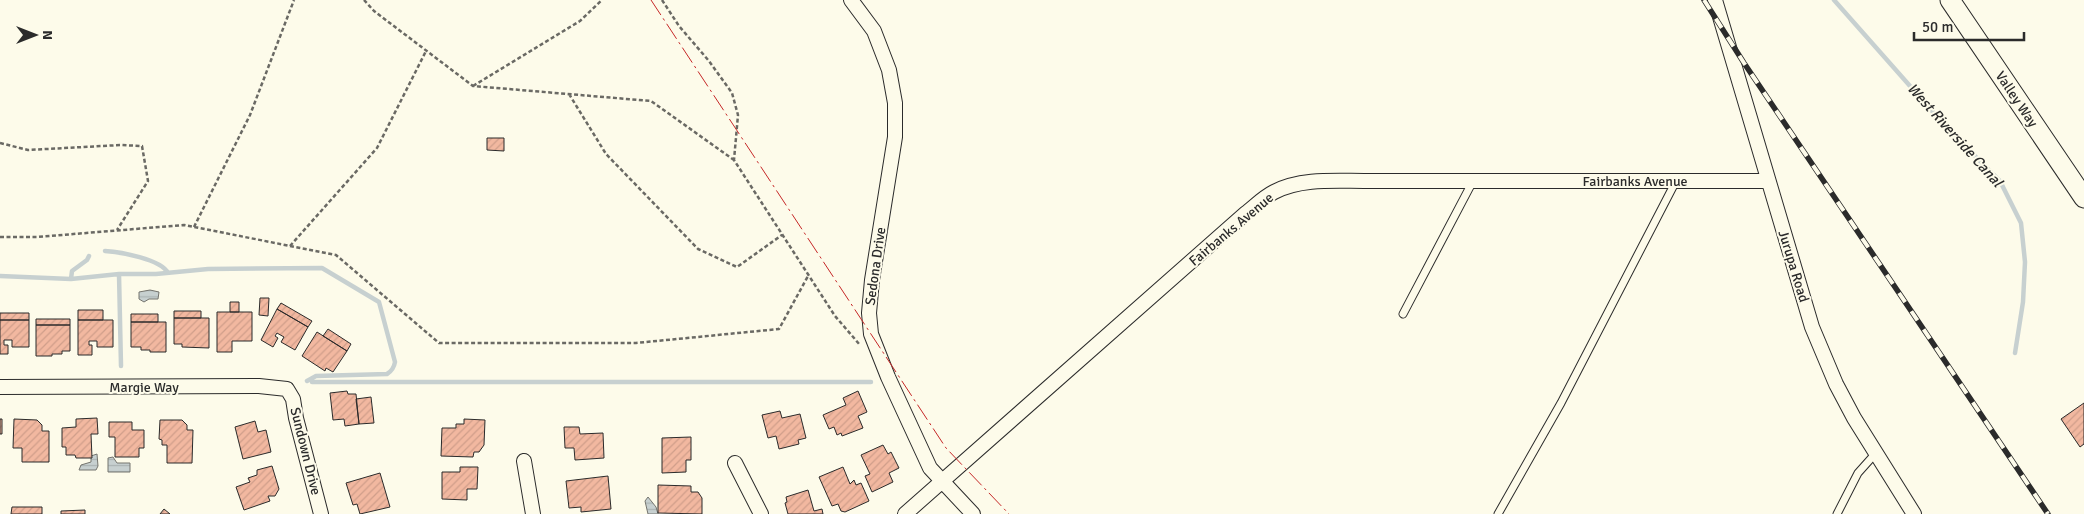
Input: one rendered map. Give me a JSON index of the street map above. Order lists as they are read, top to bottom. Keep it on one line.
{"streets":{"street":["Valley Way","Fairbanks Avenue","Sedona Drive","Jurupa Road","Margie Way","Sundown Drive"]},"crossings":[["Fairbanks Avenue","Sedona Drive"],["Fairbanks Avenue","Jurupa Road"],["Margie Way","Sundown Drive"]],"water":["West Riverside Canal"],"scale_bar":"50 m","north":"right"}
